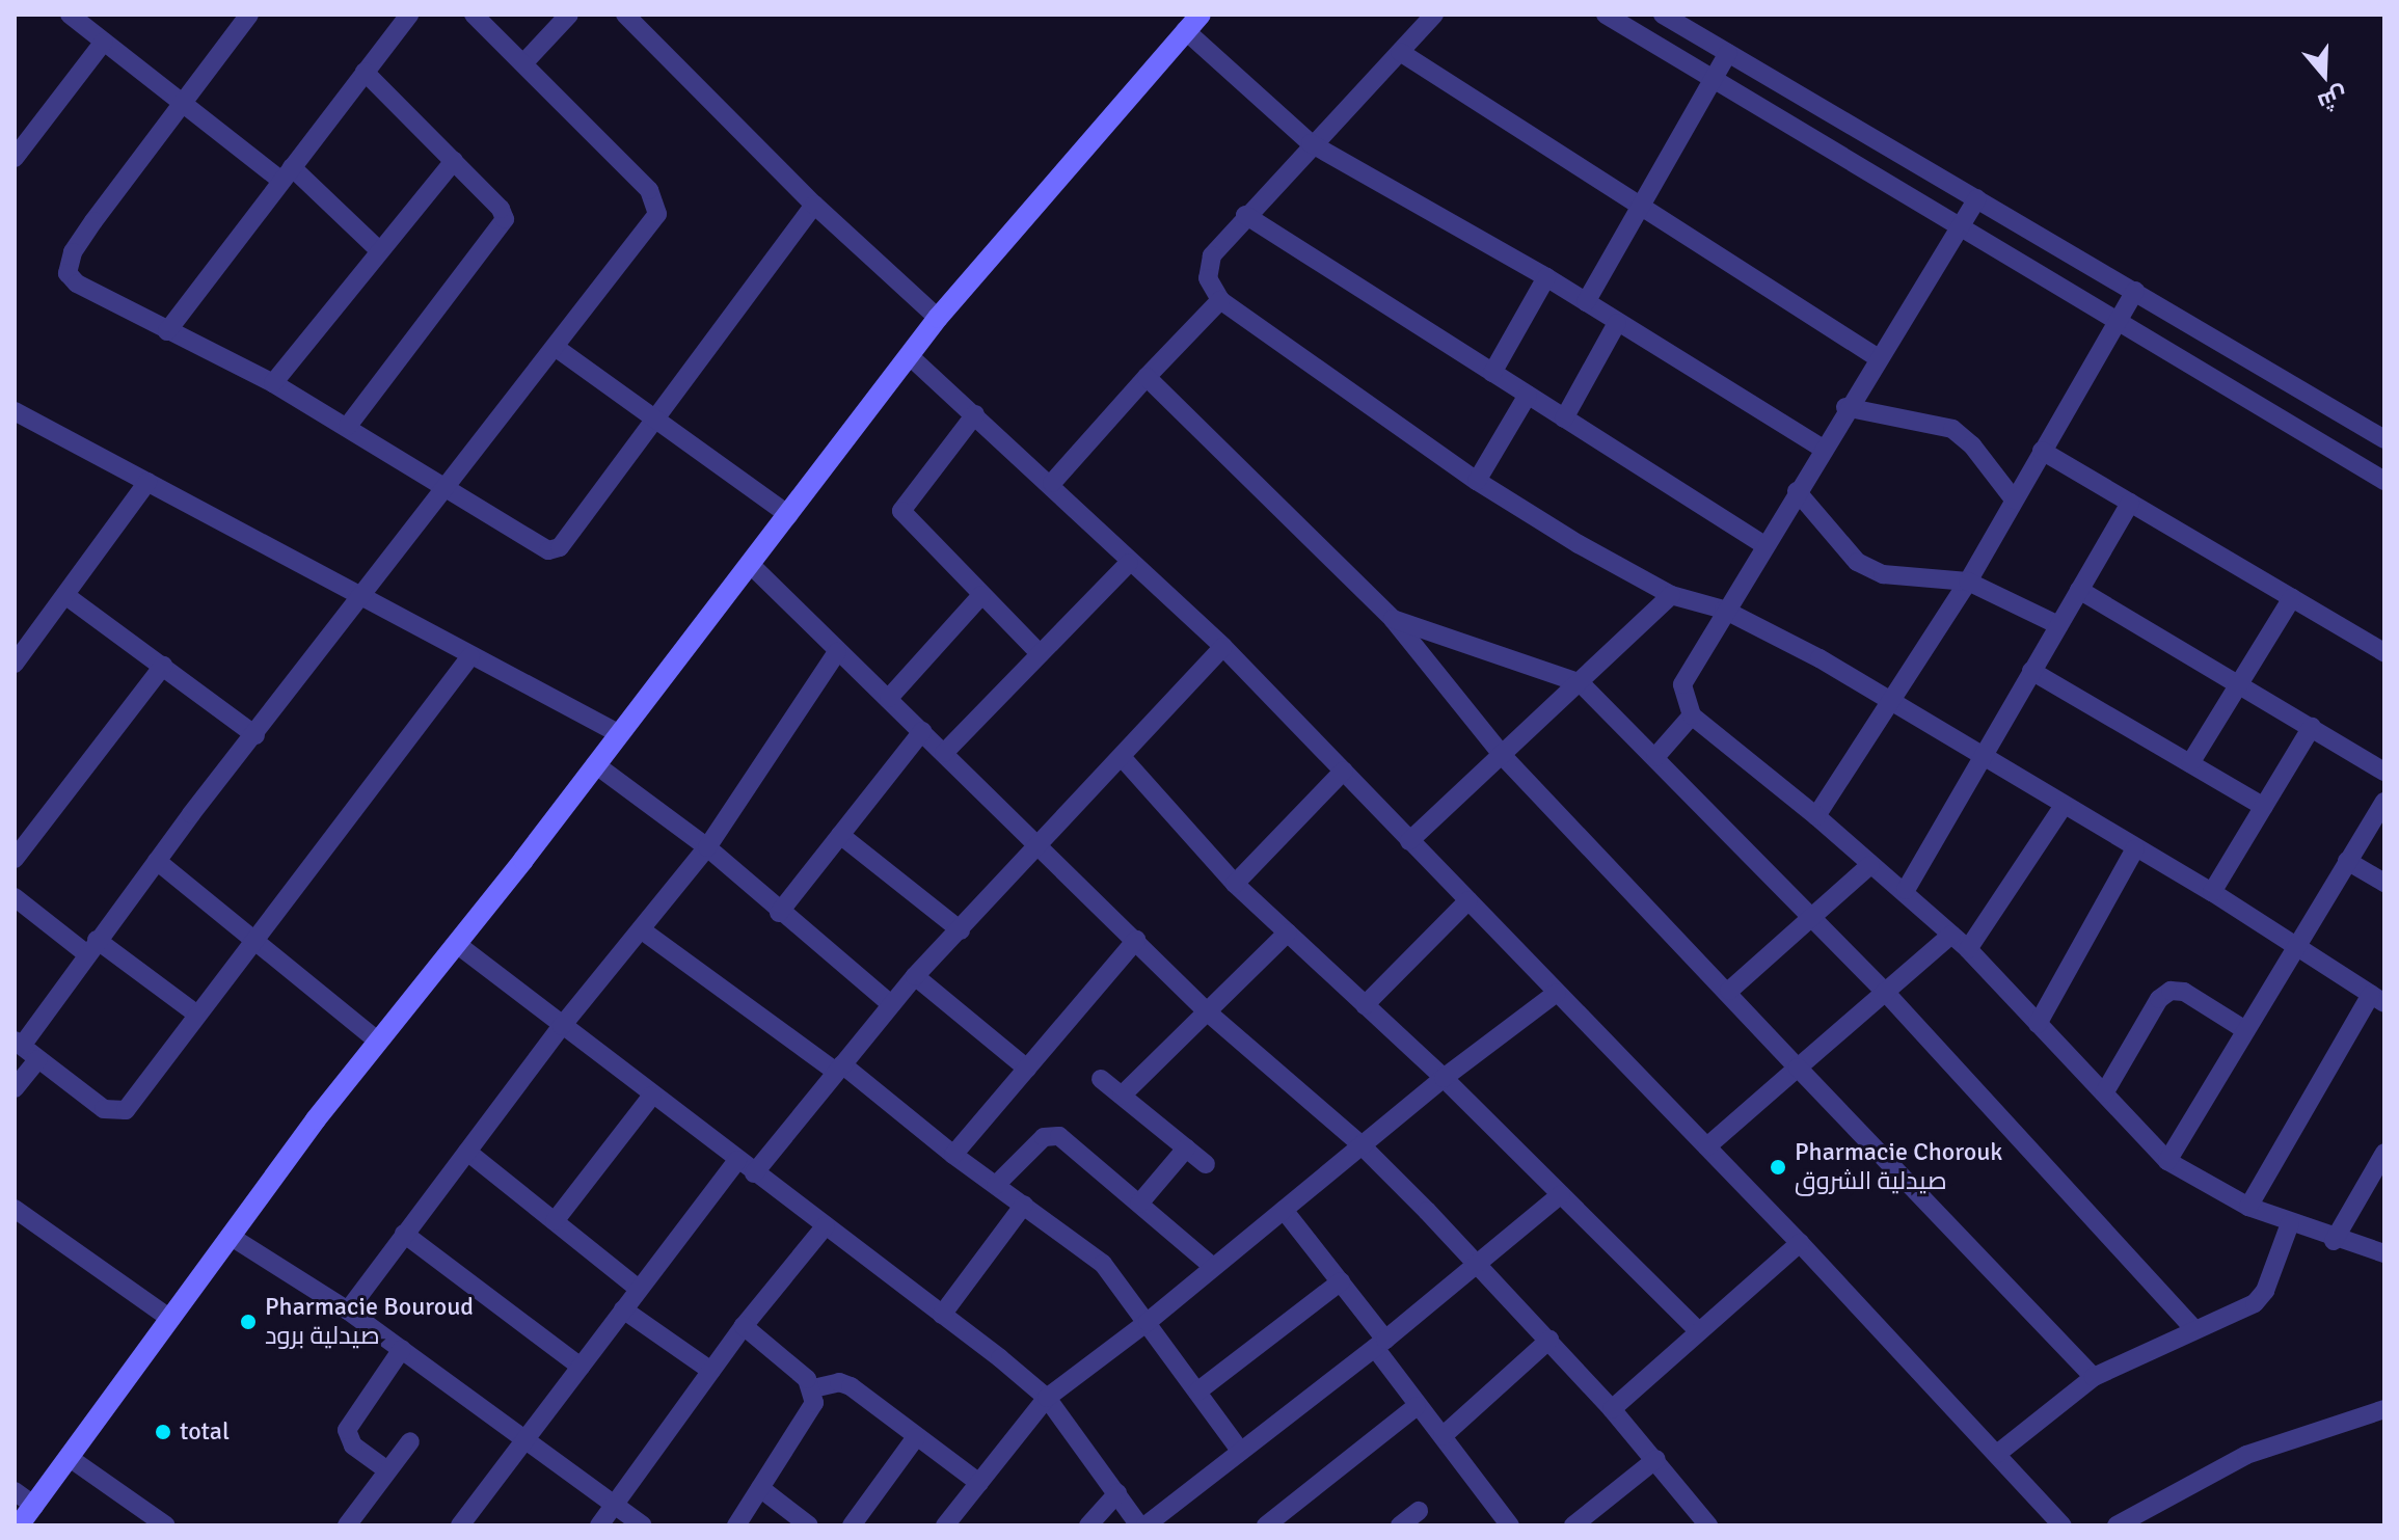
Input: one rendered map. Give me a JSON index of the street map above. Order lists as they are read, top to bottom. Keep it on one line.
{"places":["Pharmacie Chorouk صيدلية الشروق","Pharmacie Bouroud صيدلية برود","total"],"north":"bottom"}
